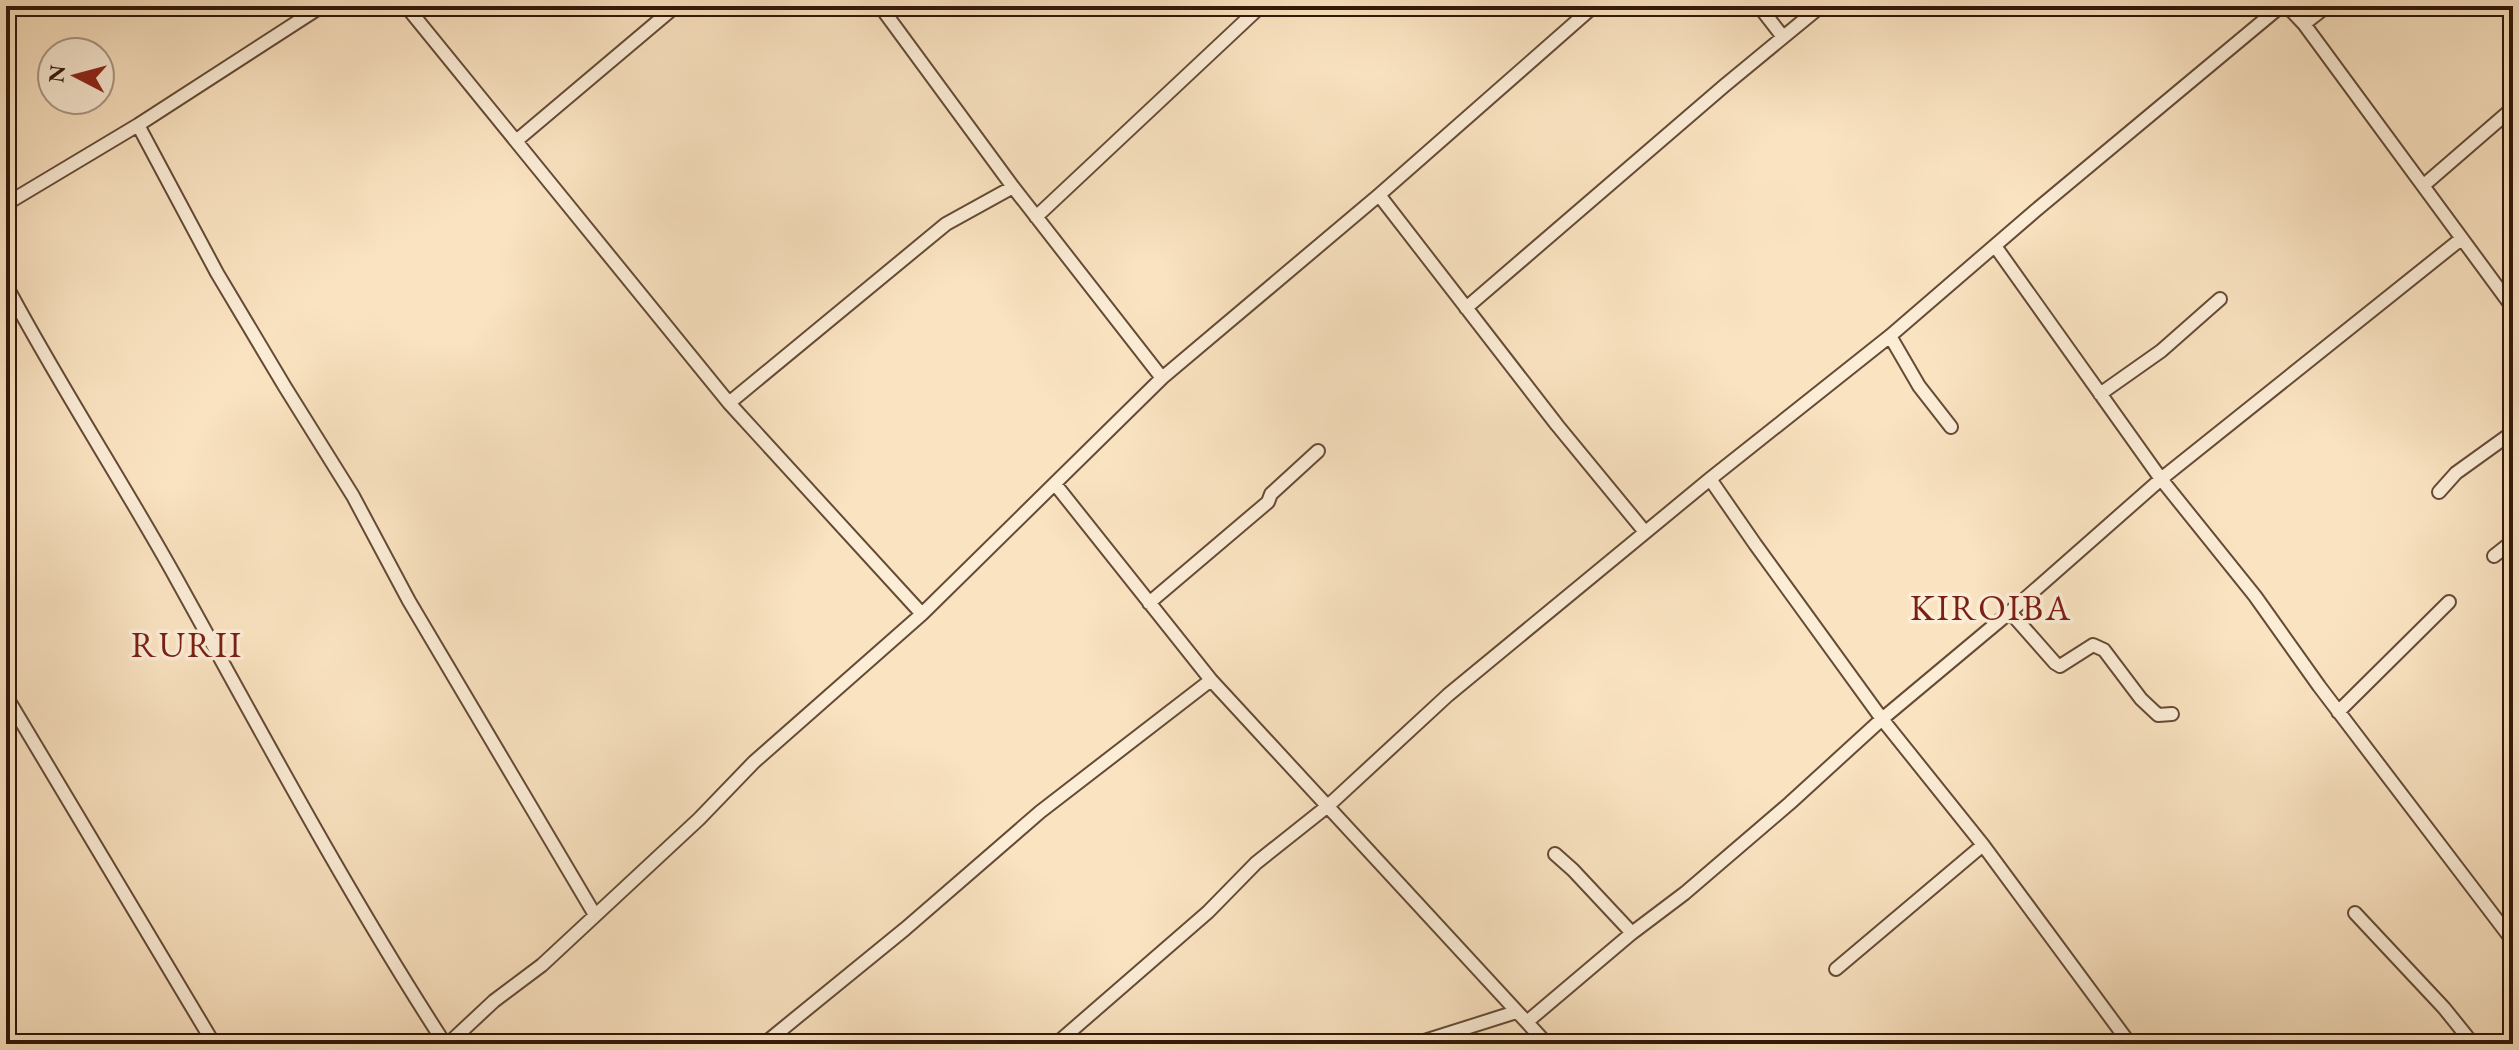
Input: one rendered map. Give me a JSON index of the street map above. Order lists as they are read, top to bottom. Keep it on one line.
{"districts":["KIROIBA","RURII"],"north":"left"}
